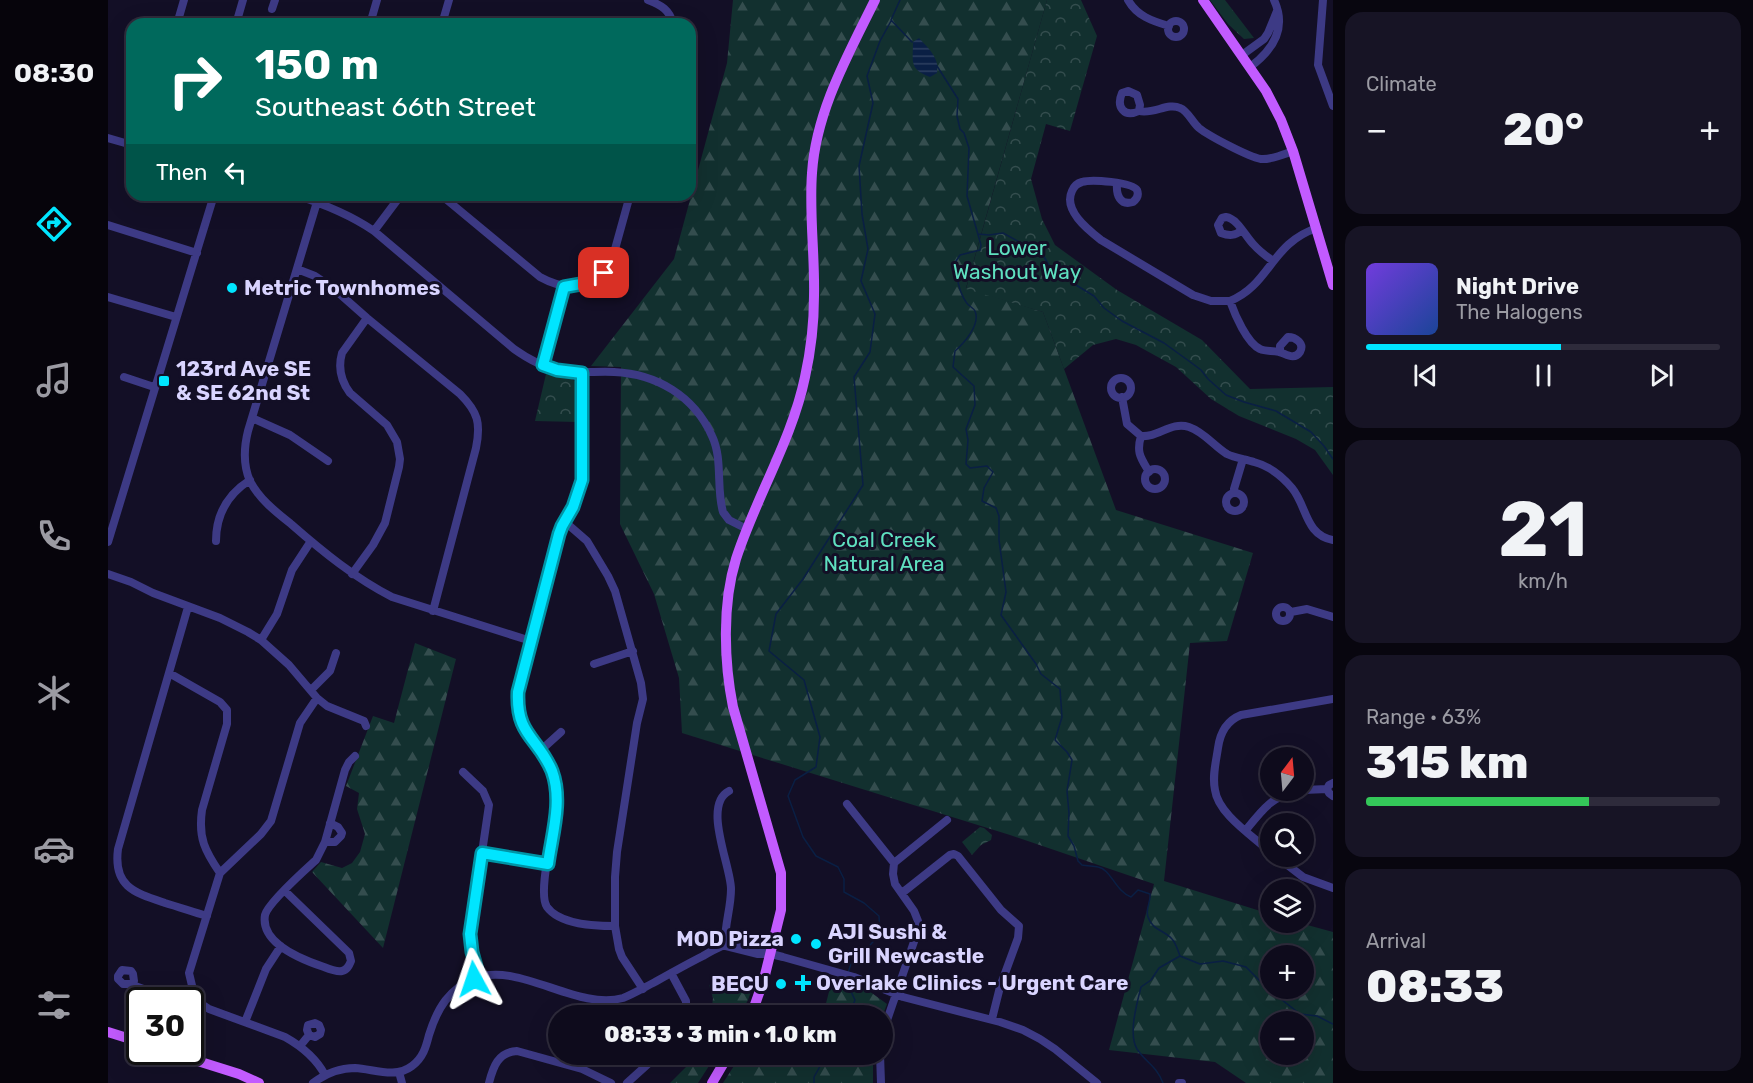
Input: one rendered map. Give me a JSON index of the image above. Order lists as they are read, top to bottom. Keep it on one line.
{"parks":["Lower Washout Way","Coal Creek Natural Area"],"places":{"other":["Metric Townhomes","MOD Pizza","AJI Sushi & Grill Newcastle","BECU"],"transit":["123rd Ave SE & SE 62nd St"],"health":["Overlake Clinics - Urgent Care"]},"north":"top","page":{"tabs":"08:30","tile":["Climate",["21","km/h"],["Range · 63%","315 km"],["Arrival","08:33"]],"turn":["150 m","Southeast 66th Street"],"heat":["−","20°","+"],"then":"Then","song":["Night Drive","The Halogens"],"map_buttons":["+","−"],"limit":"30","trip":"08:33 · 3 min · 1.0 km"}}
